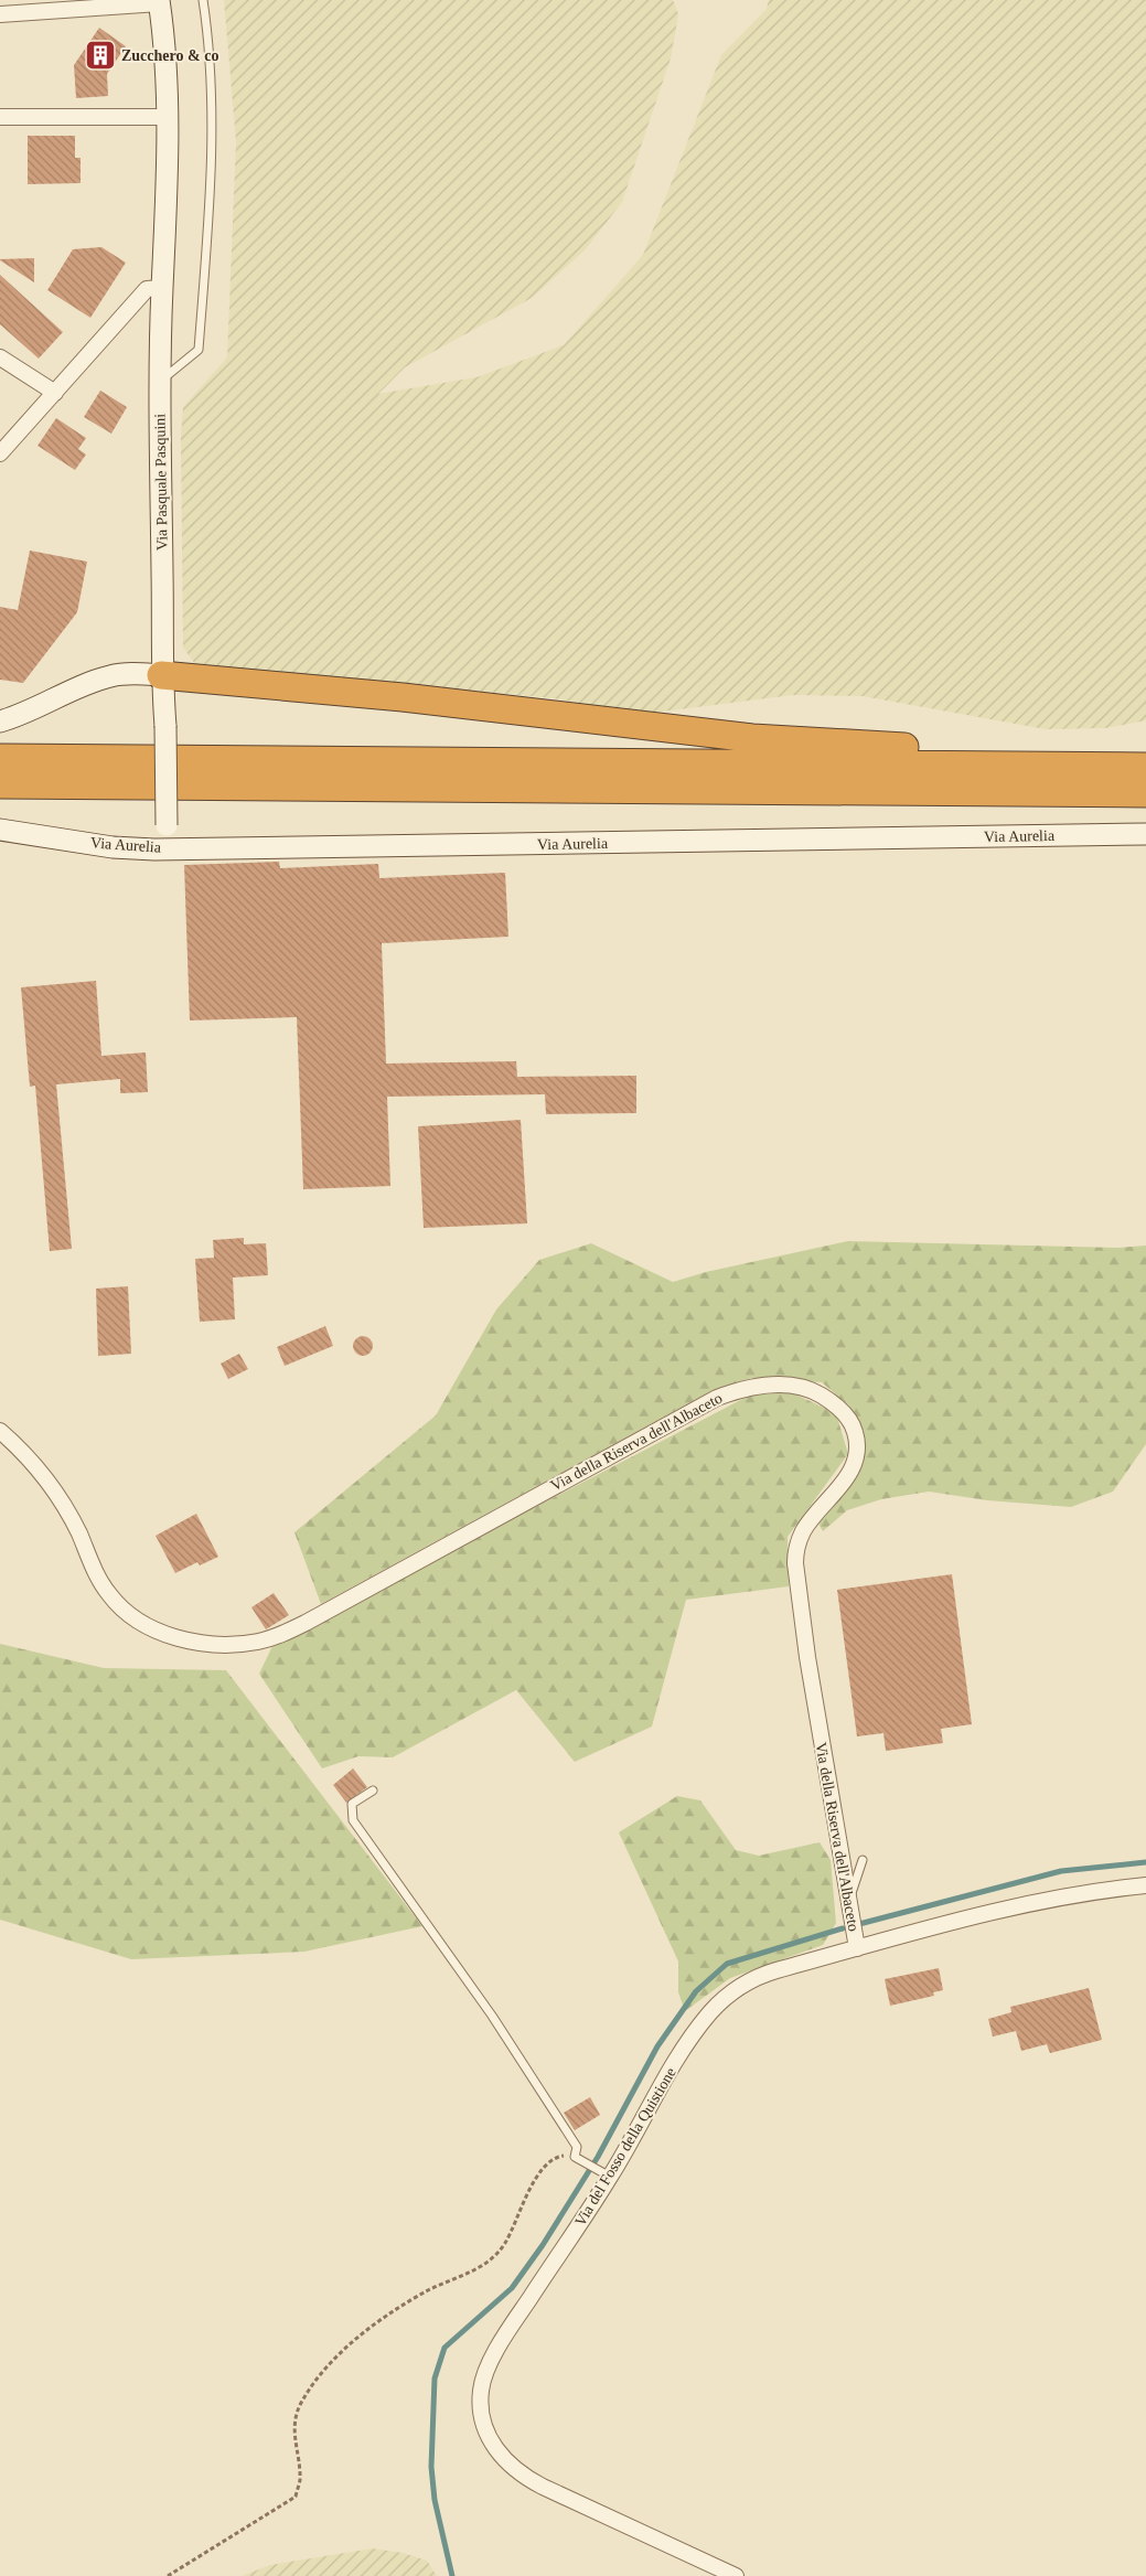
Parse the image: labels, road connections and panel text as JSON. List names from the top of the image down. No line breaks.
{"streets":{"street":["Via Pasquale Pasquini","Via Aurelia","Via della Riserva dell'Albaceto","Via del Fosso della Quistione"]},"crossings":[["Via Pasquale Pasquini","Via Aurelia"],["Via della Riserva dell'Albaceto","Via del Fosso della Quistione"]],"places":{"building":["Zucchero & co"]}}
